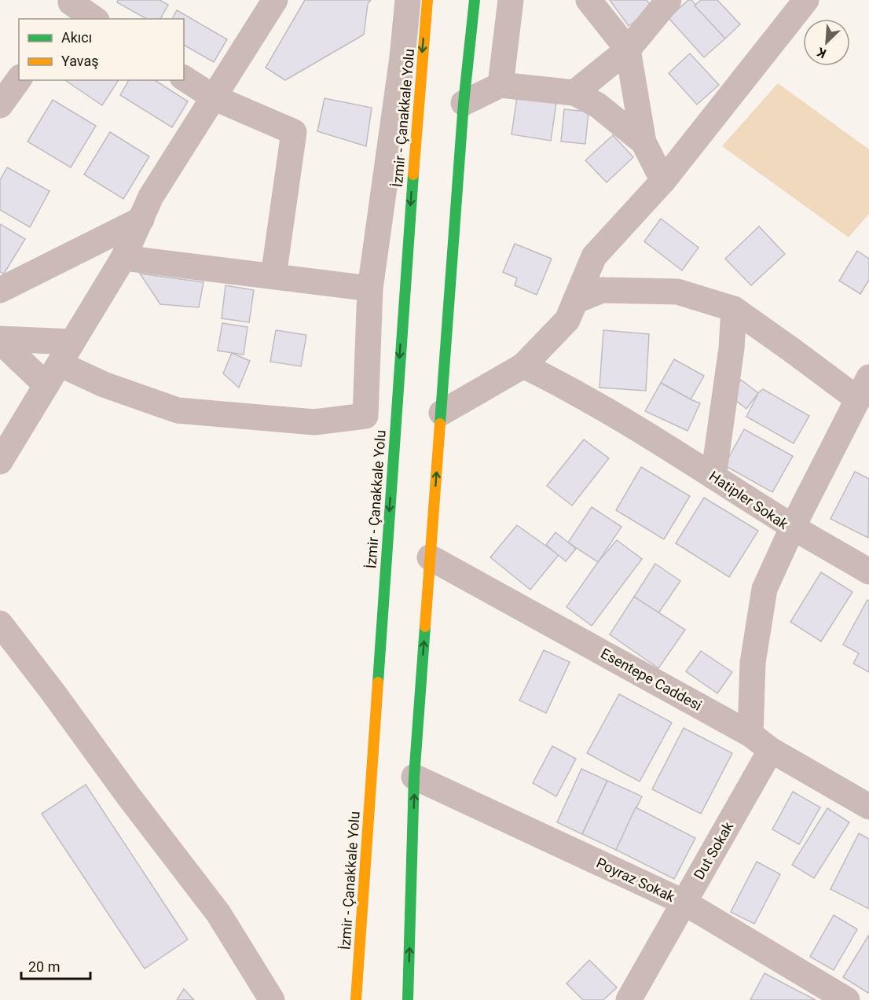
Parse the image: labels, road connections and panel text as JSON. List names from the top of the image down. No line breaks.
{"streets":{"highway":["İzmir - Çanakkale Yolu"],"street":["Hatipler Sokak","Esentepe Caddesi","Dut Sokak","Poyraz Sokak"]},"crossings":[["Hatipler Sokak","Esentepe Caddesi"],["Esentepe Caddesi","Dut Sokak"],["Dut Sokak","Poyraz Sokak"]],"legend":["Akıcı","Yavaş"],"scale_bar":"20 m","north":"bottom left"}
